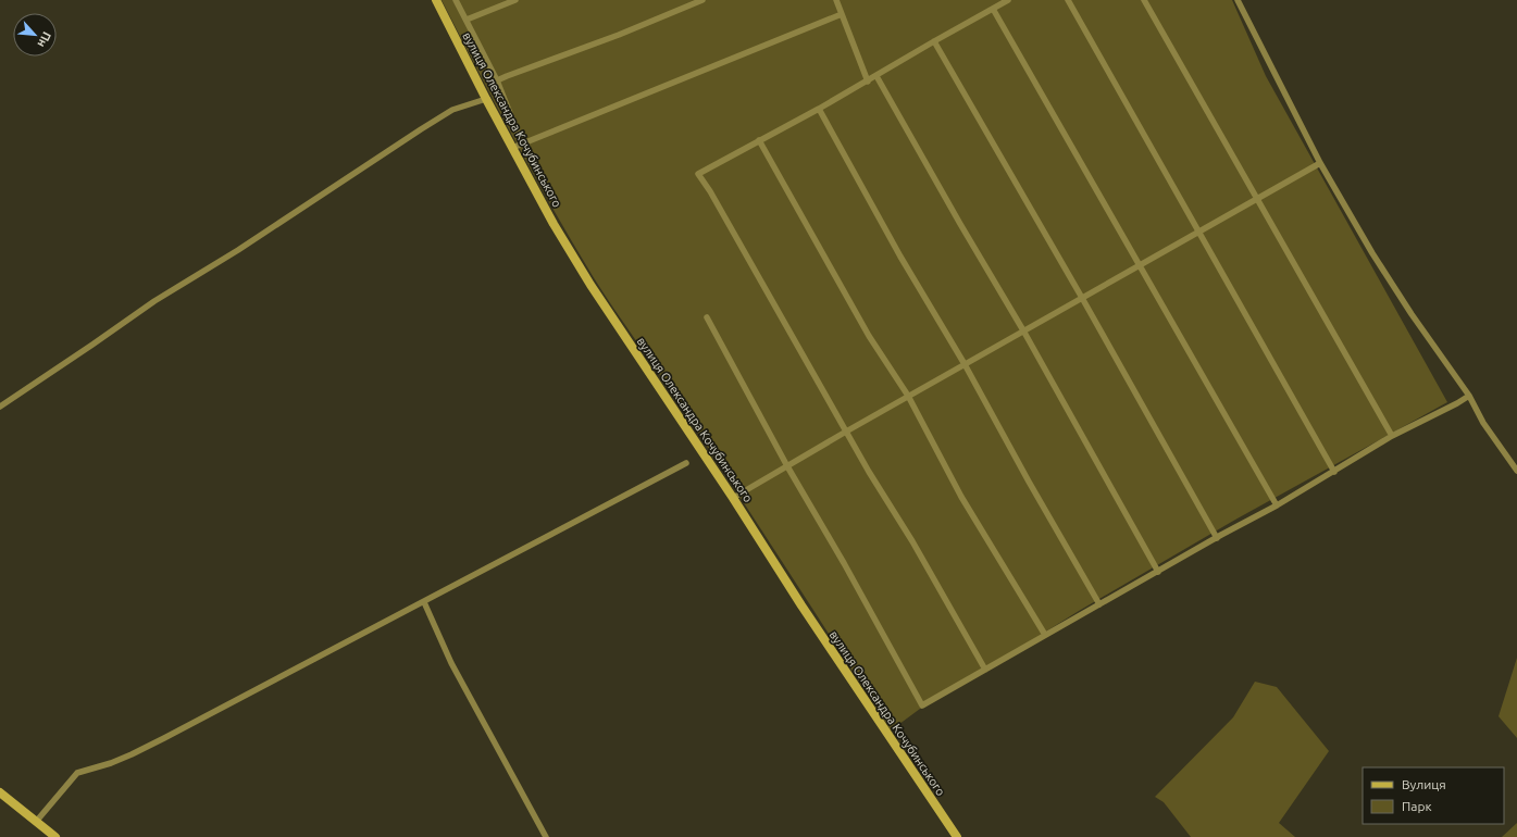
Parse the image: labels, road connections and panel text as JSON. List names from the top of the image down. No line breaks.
{"streets":{"street":["вулиця Олександра Кочубинського"]},"legend":["Вулиця","Парк"],"north":"bottom right"}
